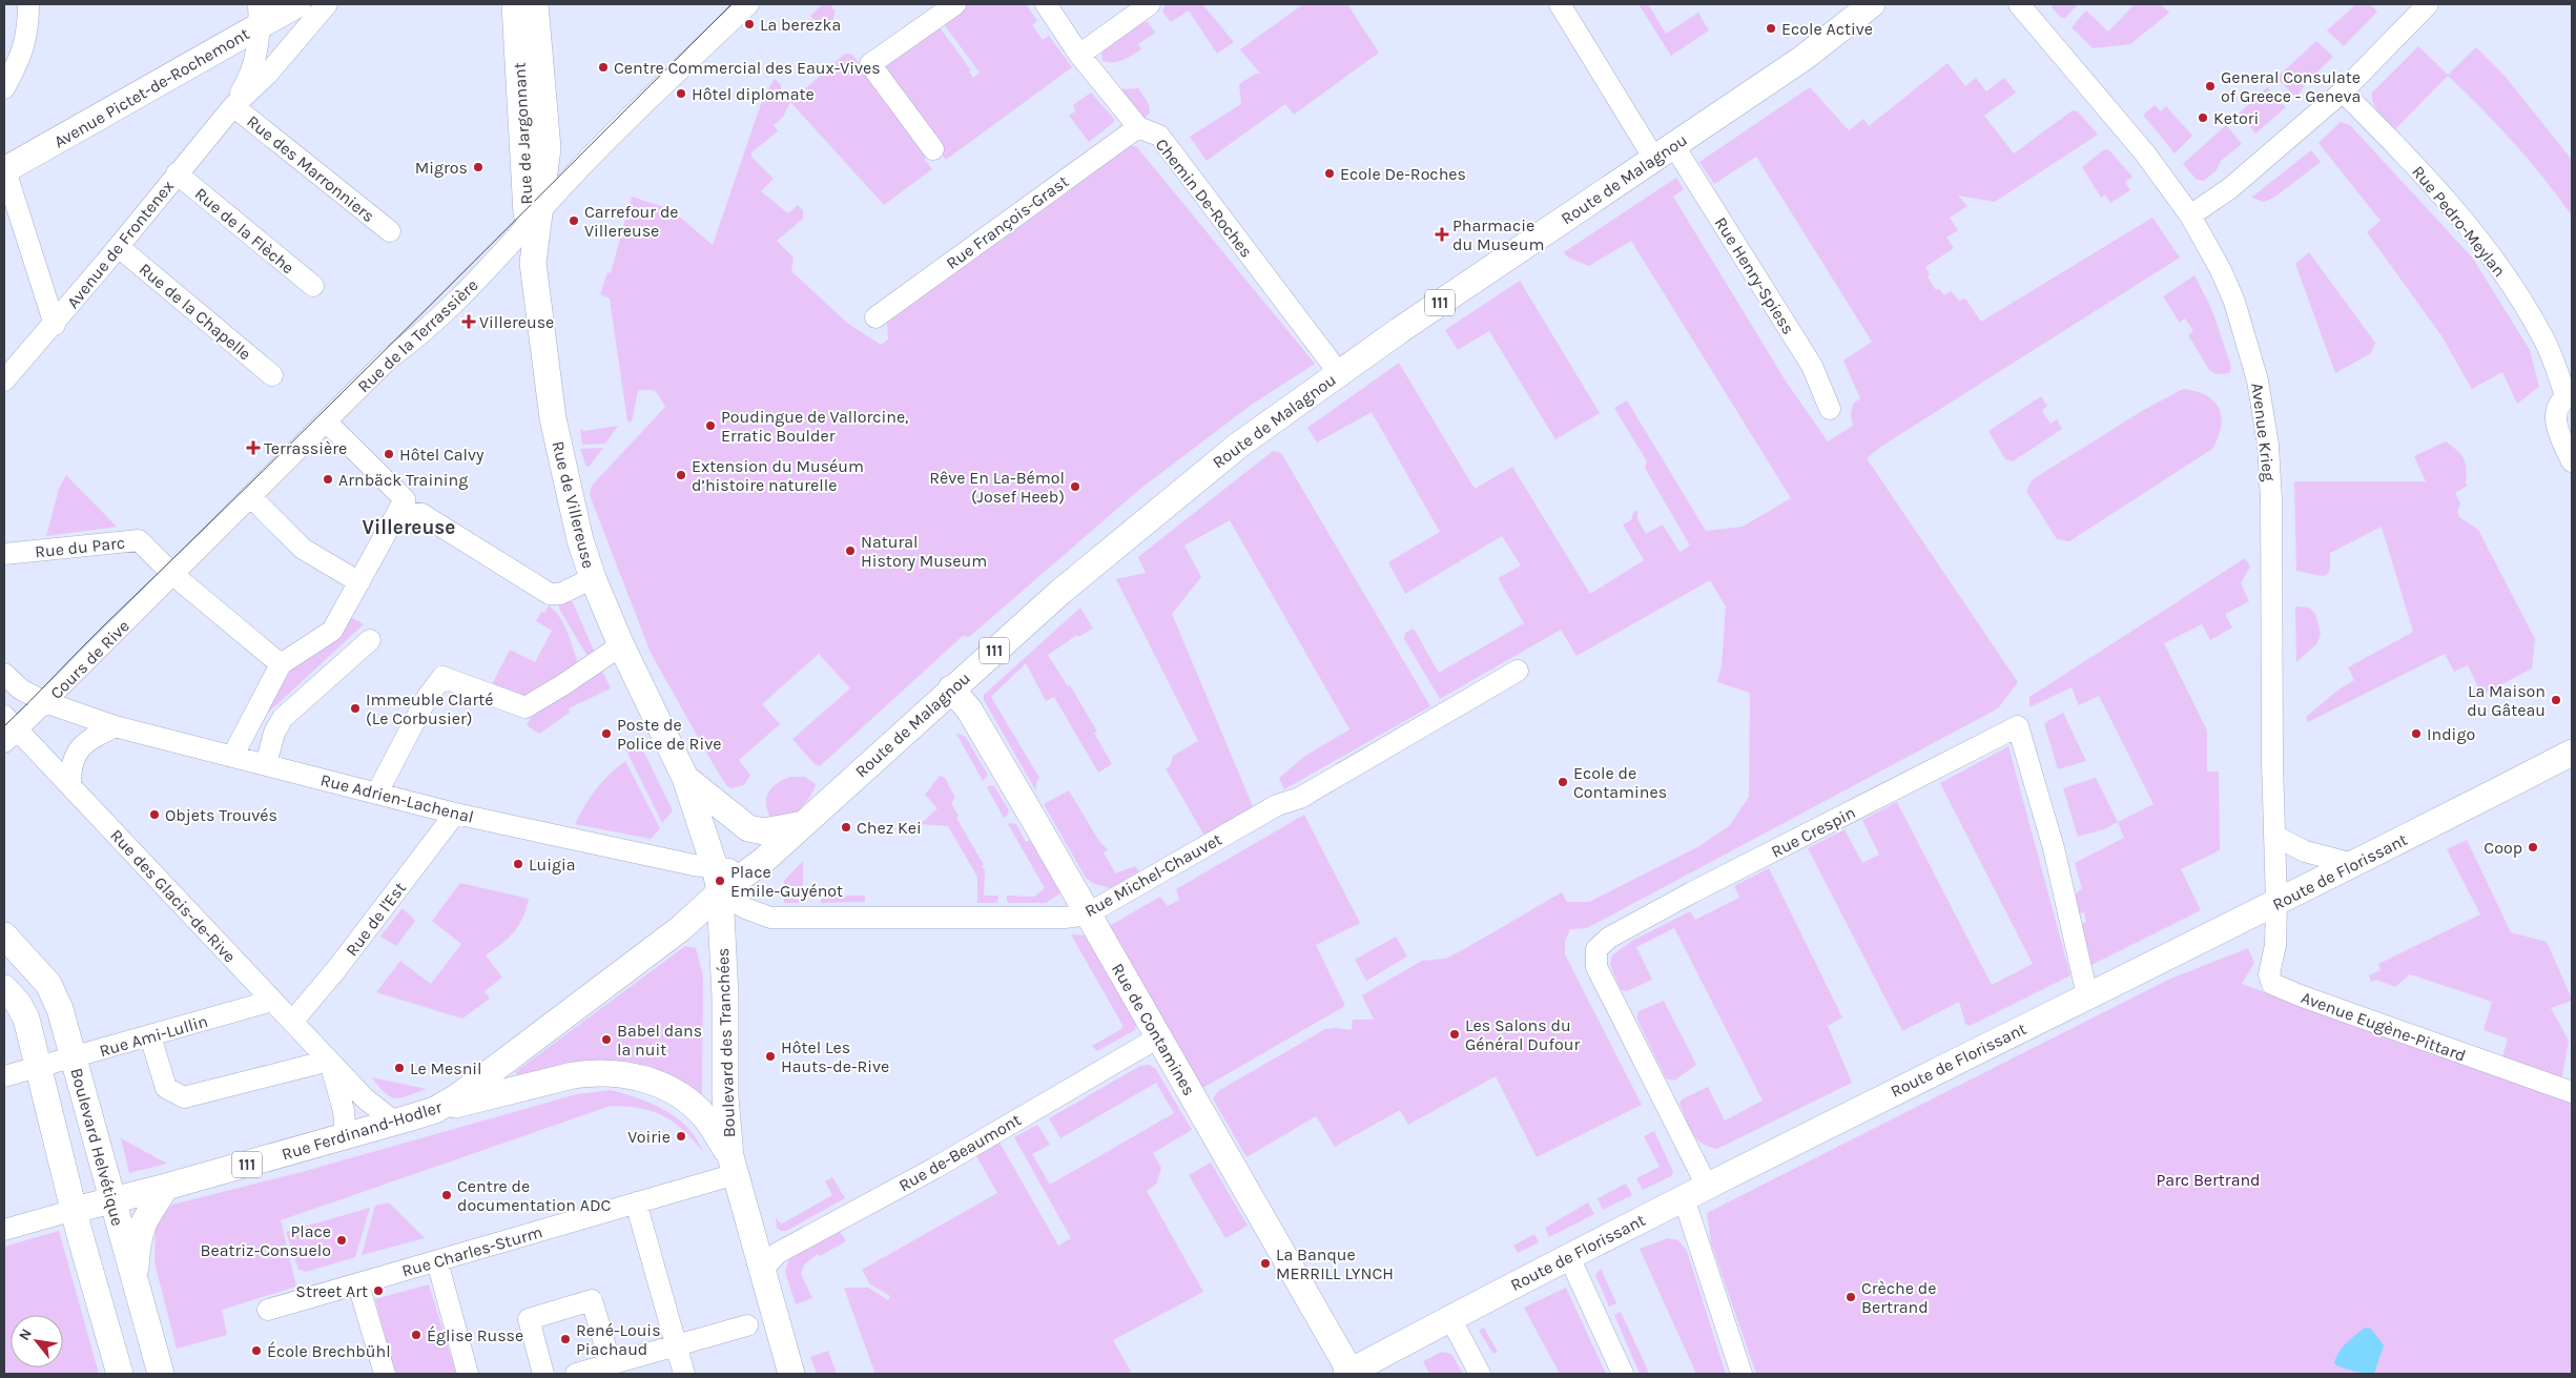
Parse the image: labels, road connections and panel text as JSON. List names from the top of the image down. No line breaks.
{"streets":{"main road":["Avenue Pictet-de-Rochemont","Rue de Jargonnant","Route de Malagnou","111","Rue de Villereuse","Route de Florissant","Rue de Contamines","Boulevard des Tranchées","Rue Ferdinand-Hodler","Boulevard Helvétique"],"street":["Rue des Marronniers","Chemin De-Roches","Rue Pedro-Meylan","Rue François-Grast","Rue de la Flèche","Avenue de Frontenex","Rue Henry-Spiess","Rue de la Chapelle","Rue de la Terrassière","Avenue Krieg","Rue du Parc","Cours de Rive","Rue Adrien-Lachenal","Rue Crespin","Rue Michel-Chauvet","Rue des Glacis-de-Rive","Rue de l'Est","Avenue Eugène-Pittard","Rue Ami-Lullin","Rue de-Beaumont","Rue Charles-Sturm"]},"crossings":[["Avenue Pictet-de-Rochemont","Avenue de Frontenex"],["Rue de Jargonnant","Rue de la Terrassière"],["Rue de Jargonnant","Rue de Villereuse"],["Rue des Marronniers","Avenue de Frontenex"],["Route de Malagnou","Chemin De-Roches"],["Route de Malagnou","Rue Henry-Spiess"],["Route de Malagnou","Rue de Villereuse"],["Route de Malagnou","Rue Adrien-Lachenal"],["Route de Malagnou","Rue Michel-Chauvet"],["Route de Malagnou","Rue de Contamines"],["Route de Malagnou","Boulevard des Tranchées"],["Route de Malagnou","Rue Ferdinand-Hodler"],["Chemin De-Roches","Rue François-Grast"],["Rue de la Flèche","Avenue de Frontenex"],["Avenue de Frontenex","Rue de la Chapelle"],["Rue de la Terrassière","Rue de Villereuse"],["Rue de la Terrassière","Rue du Parc"],["Rue de la Terrassière","Cours de Rive"],["Avenue Krieg","Route de Florissant"],["Avenue Krieg","Avenue Eugène-Pittard"],["Rue de Villereuse","Rue Adrien-Lachenal"],["Rue de Villereuse","Rue Michel-Chauvet"],["Rue de Villereuse","Boulevard des Tranchées"],["Rue de Villereuse","Rue Ferdinand-Hodler"],["Rue du Parc","Cours de Rive"],["Cours de Rive","Rue Adrien-Lachenal"],["Cours de Rive","Rue des Glacis-de-Rive"],["Rue Adrien-Lachenal","Rue Michel-Chauvet"],["Rue Adrien-Lachenal","Rue de l'Est"],["Rue Adrien-Lachenal","Boulevard des Tranchées"],["Rue Adrien-Lachenal","Rue Ferdinand-Hodler"],["Rue Crespin","Route de Florissant"],["Route de Florissant","Avenue Eugène-Pittard"],["Route de Florissant","Rue de Contamines"],["Rue Michel-Chauvet","Rue de Contamines"],["Rue Michel-Chauvet","Boulevard des Tranchées"],["Rue Michel-Chauvet","Rue Ferdinand-Hodler"],["Rue des Glacis-de-Rive","Rue de l'Est"],["Rue des Glacis-de-Rive","Rue Ami-Lullin"],["Rue des Glacis-de-Rive","Rue Ferdinand-Hodler"],["Rue de Contamines","Rue de-Beaumont"],["Rue Ami-Lullin","Boulevard Helvétique"],["Boulevard des Tranchées","Rue Ferdinand-Hodler"],["Boulevard des Tranchées","Rue de-Beaumont"],["Boulevard des Tranchées","Rue Charles-Sturm"],["Rue Ferdinand-Hodler","Boulevard Helvétique"]],"districts":["Villereuse"],"parks":["Parc Bertrand"],"places":{"other":["La berezka","Ecole Active","Centre Commercial des Eaux-Vives","General Consulate of Greece - Geneva","Hôtel diplomate","Ketori","Migros","Ecole De-Roches","Carrefour de Villereuse","Poudingue de Vallorcine, Erratic Boulder","Hôtel Calvy","Extension du Muséum d’histoire naturelle","Arnbäck Training","Rêve En La-Bémol (Josef Heeb)","Natural History Museum","La Maison du Gâteau","Immeuble Clarté (Le Corbusier)","Poste de Police de Rive","Indigo","Ecole de Contamines","Objets Trouvés","Chez Kei","Coop","Luigia","Place Emile-Guyénot","Les Salons du Général Dufour","Babel dans la nuit","Hôtel Les Hauts-de-Rive","Le Mesnil","Voirie","Centre de documentation ADC","Place Beatriz-Consuelo","La Banque MERRILL LYNCH","Street Art","Crèche de Bertrand","Église Russe","René-Louis Piachaud","École Brechbühl"],"health":["Pharmacie du Museum","Villereuse","Terrassière"]},"north":"top left"}
